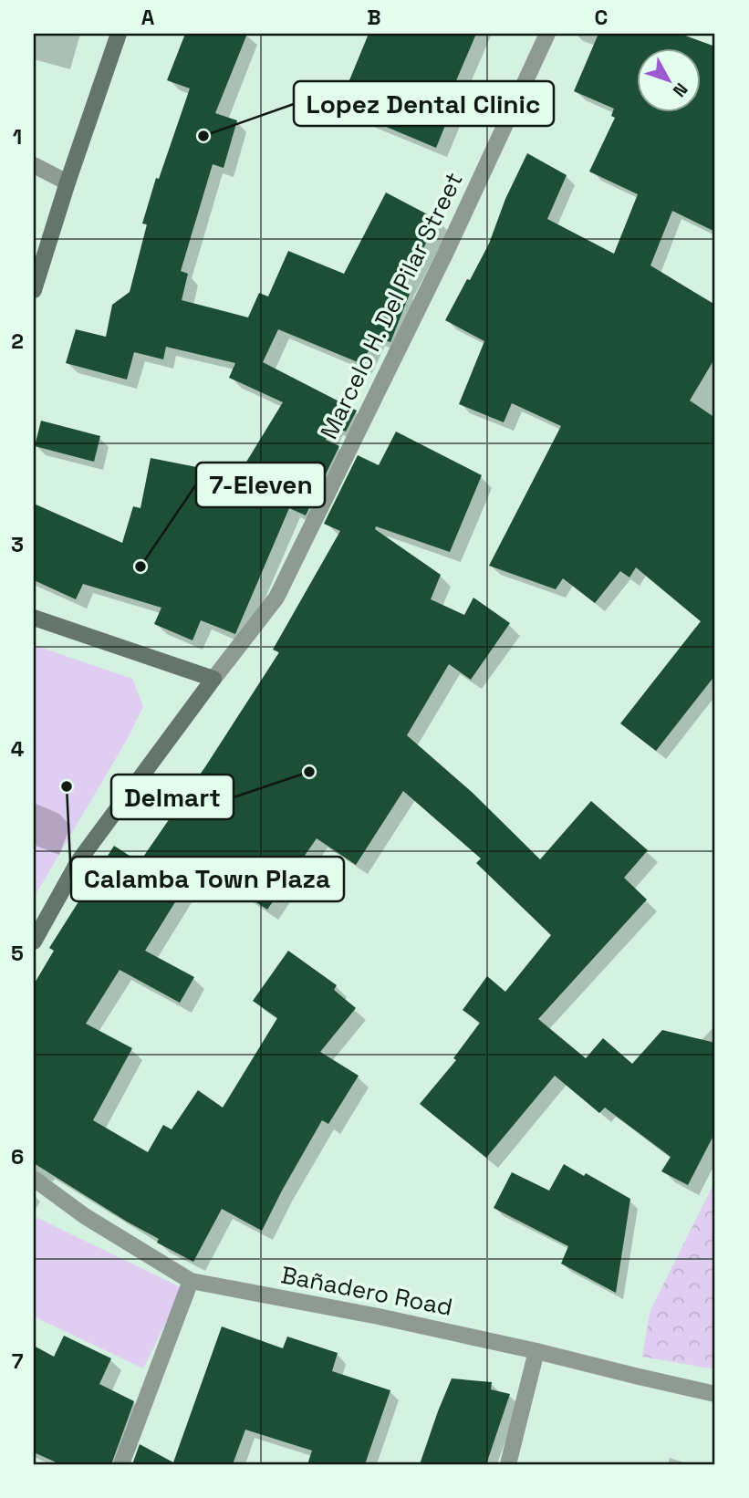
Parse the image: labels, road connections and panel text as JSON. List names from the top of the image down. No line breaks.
{"streets":{"street":["Marcelo H. Del Pilar Street","Bañadero Road"]},"places":["Lopez Dental Clinic","7-Eleven","Delmart","Calamba Town Plaza"],"north":"bottom right","grid":{"columns":["A","B","C"],"rows":["1","2","3","4","5","6","7"]}}
